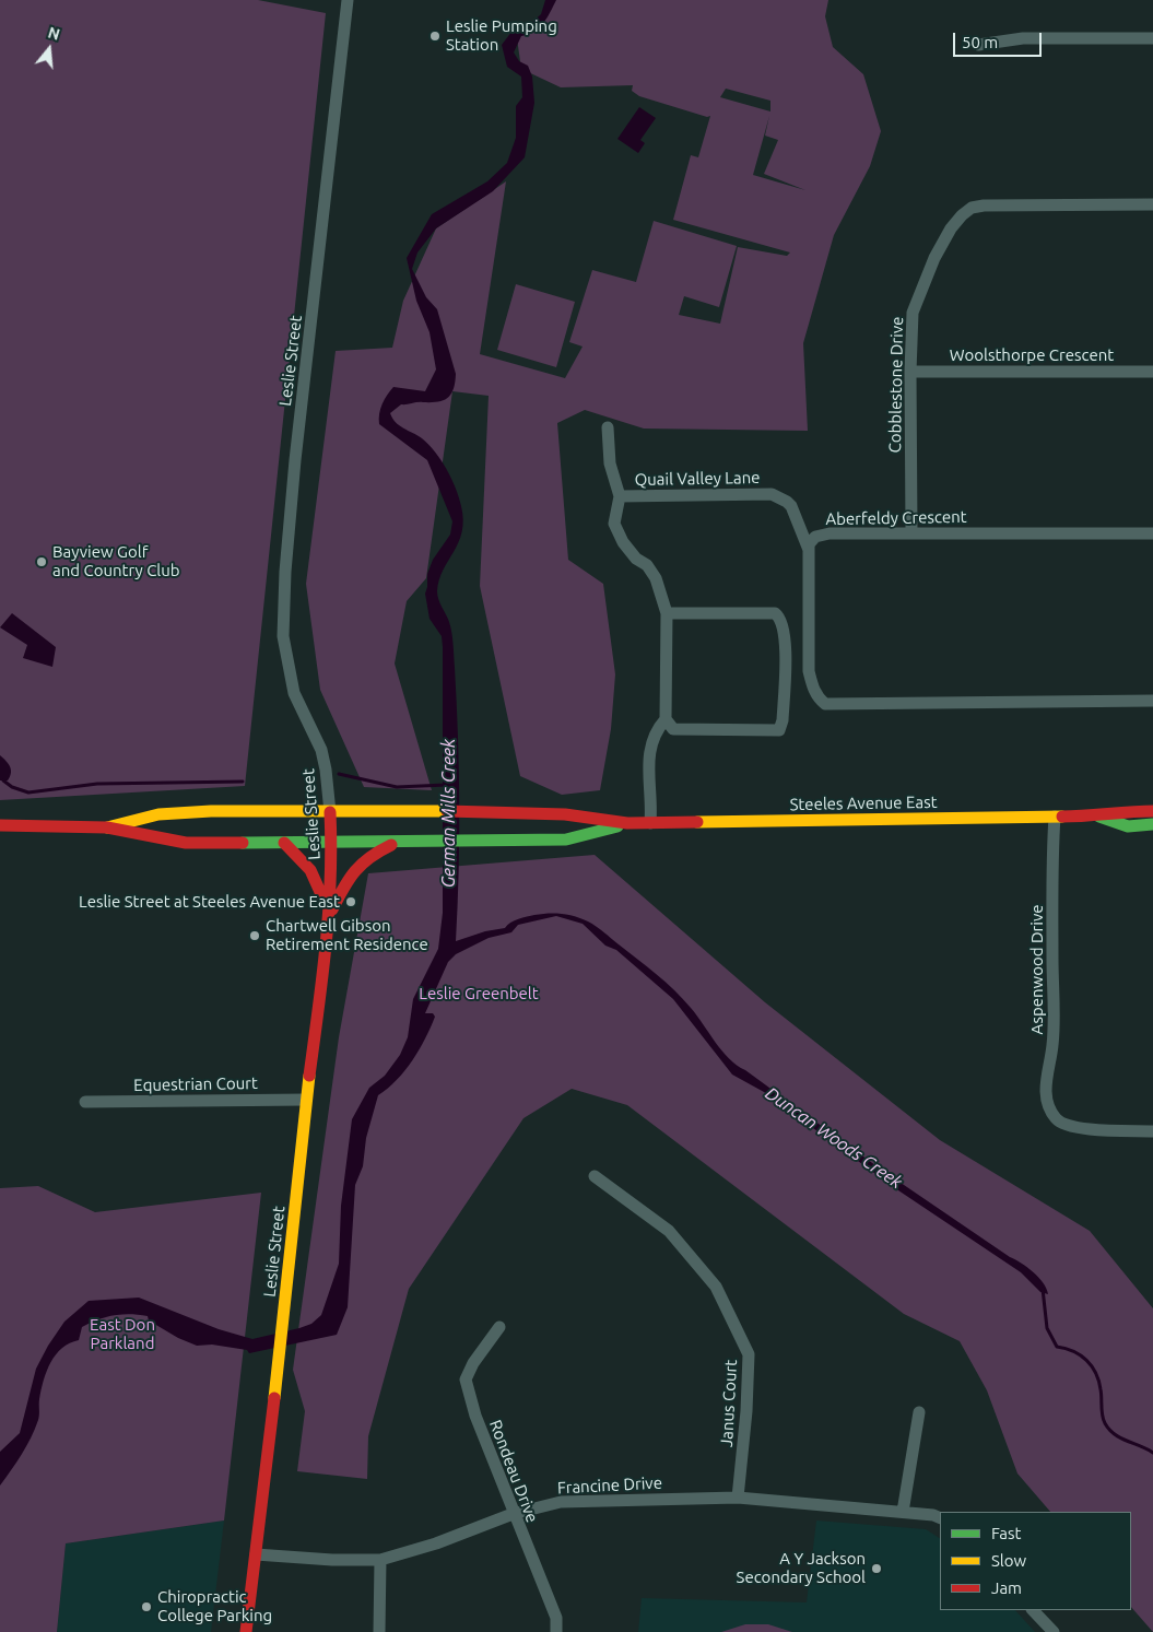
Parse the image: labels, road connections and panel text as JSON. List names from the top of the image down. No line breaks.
{"streets":{"main road":["Leslie Street","Steeles Avenue East"],"street":["Woolsthorpe Crescent","Cobblestone Drive","Quail Valley Lane","Aberfeldy Crescent","Aspenwood Drive","Equestrian Court","Janus Court","Rondeau Drive","Francine Drive"]},"crossings":[["Woolsthorpe Crescent","Cobblestone Drive"],["Leslie Street","Steeles Avenue East"],["Leslie Street","Equestrian Court"],["Leslie Street","Francine Drive"],["Cobblestone Drive","Aberfeldy Crescent"],["Quail Valley Lane","Aberfeldy Crescent"],["Steeles Avenue East","Aspenwood Drive"],["Janus Court","Francine Drive"],["Rondeau Drive","Francine Drive"]],"water":["German Mills Creek","Duncan Woods Creek"],"parks":["Leslie Greenbelt","East Don Parkland"],"places":["Leslie Pumping Station","Bayview Golf and Country Club","Leslie Street at Steeles Avenue East","Chartwell Gibson Retirement Residence","A Y Jackson Secondary School","Chiropractic College Parking"],"legend":["Fast","Slow","Jam"],"scale_bar":"50 m","north":"top"}
